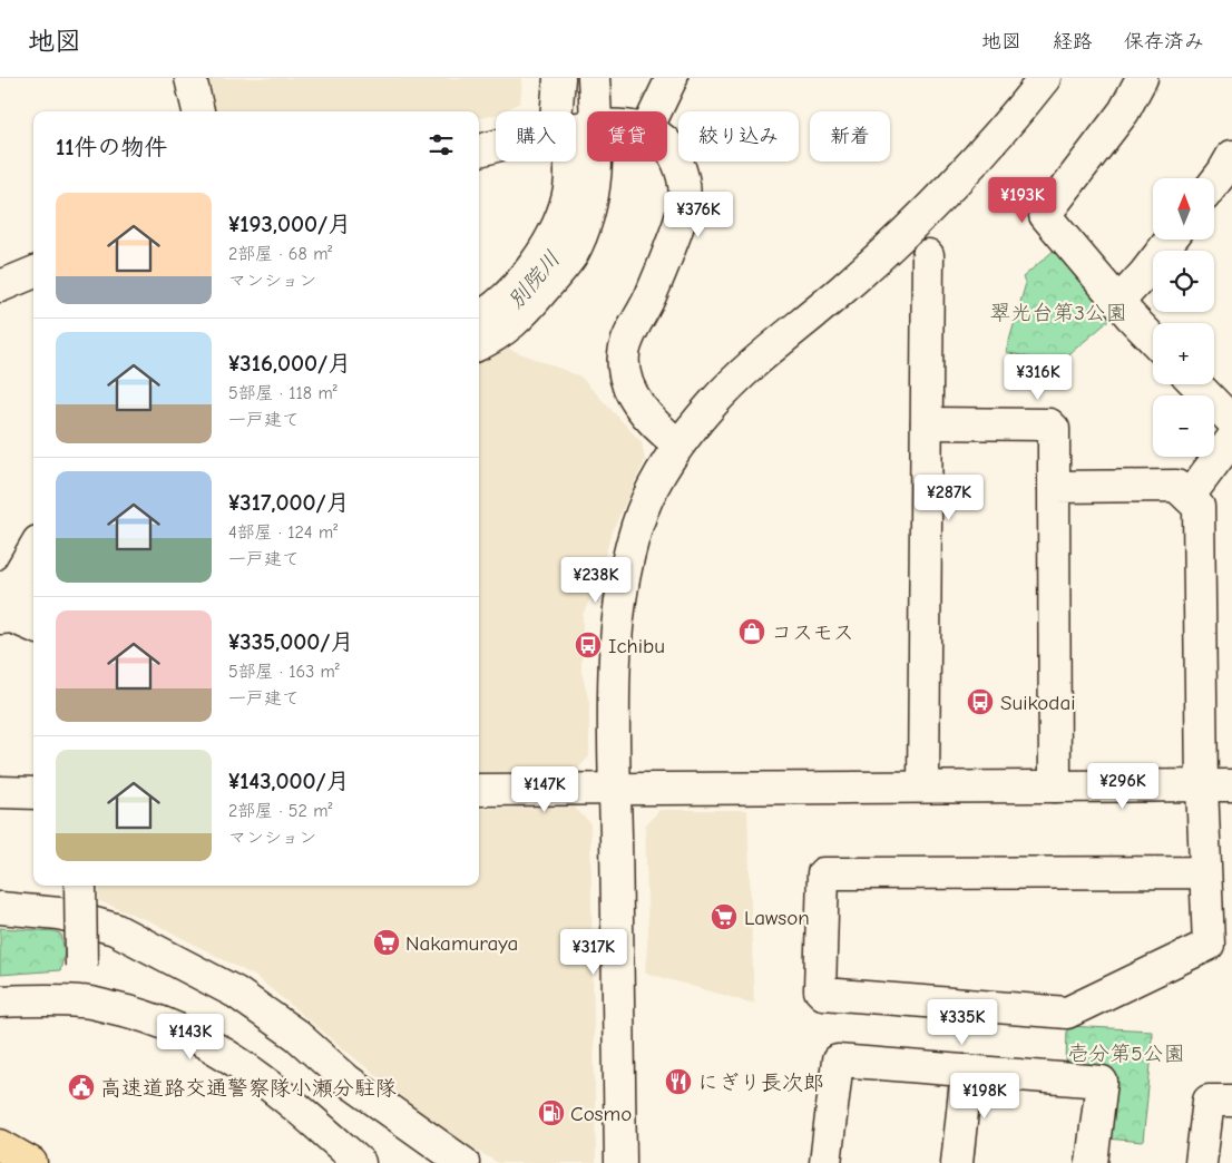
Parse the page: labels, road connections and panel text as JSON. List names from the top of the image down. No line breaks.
{"water":["別院川"],"parks":["翠光台第3公園","壱分第5公園"],"places":{"shop":["コスモス"],"bus stop":["Ichibu","Suikodai"],"supermarket":["Lawson","Nakamuraya"],"restaurant":["にぎり長次郎"],"public building":["高速道路交通警察隊小瀬分駐隊"],"fuel station":["Cosmo"]},"north":"top","page":{"header":"地図","nav":["地図","経路","保存済み"],"chip":["購入","賃貸","絞り込み","新着"],"heading":"11件の物件","price":["¥193K","¥376K","¥316K","¥287K","¥238K","¥296K","¥147K","¥317K","¥335K","¥143K","¥198K"],"map_buttons":["+","−"],"list":[{"name":"¥193,000/月","note":"2部屋 · 68 m² · マンション"},{"name":"¥316,000/月","note":"5部屋 · 118 m² · 一戸建て"},{"name":"¥317,000/月","note":"4部屋 · 124 m² · 一戸建て"},{"name":"¥335,000/月","note":"5部屋 · 163 m² · 一戸建て"},{"name":"¥143,000/月","note":"2部屋 · 52 m² · マンション"}]}}
